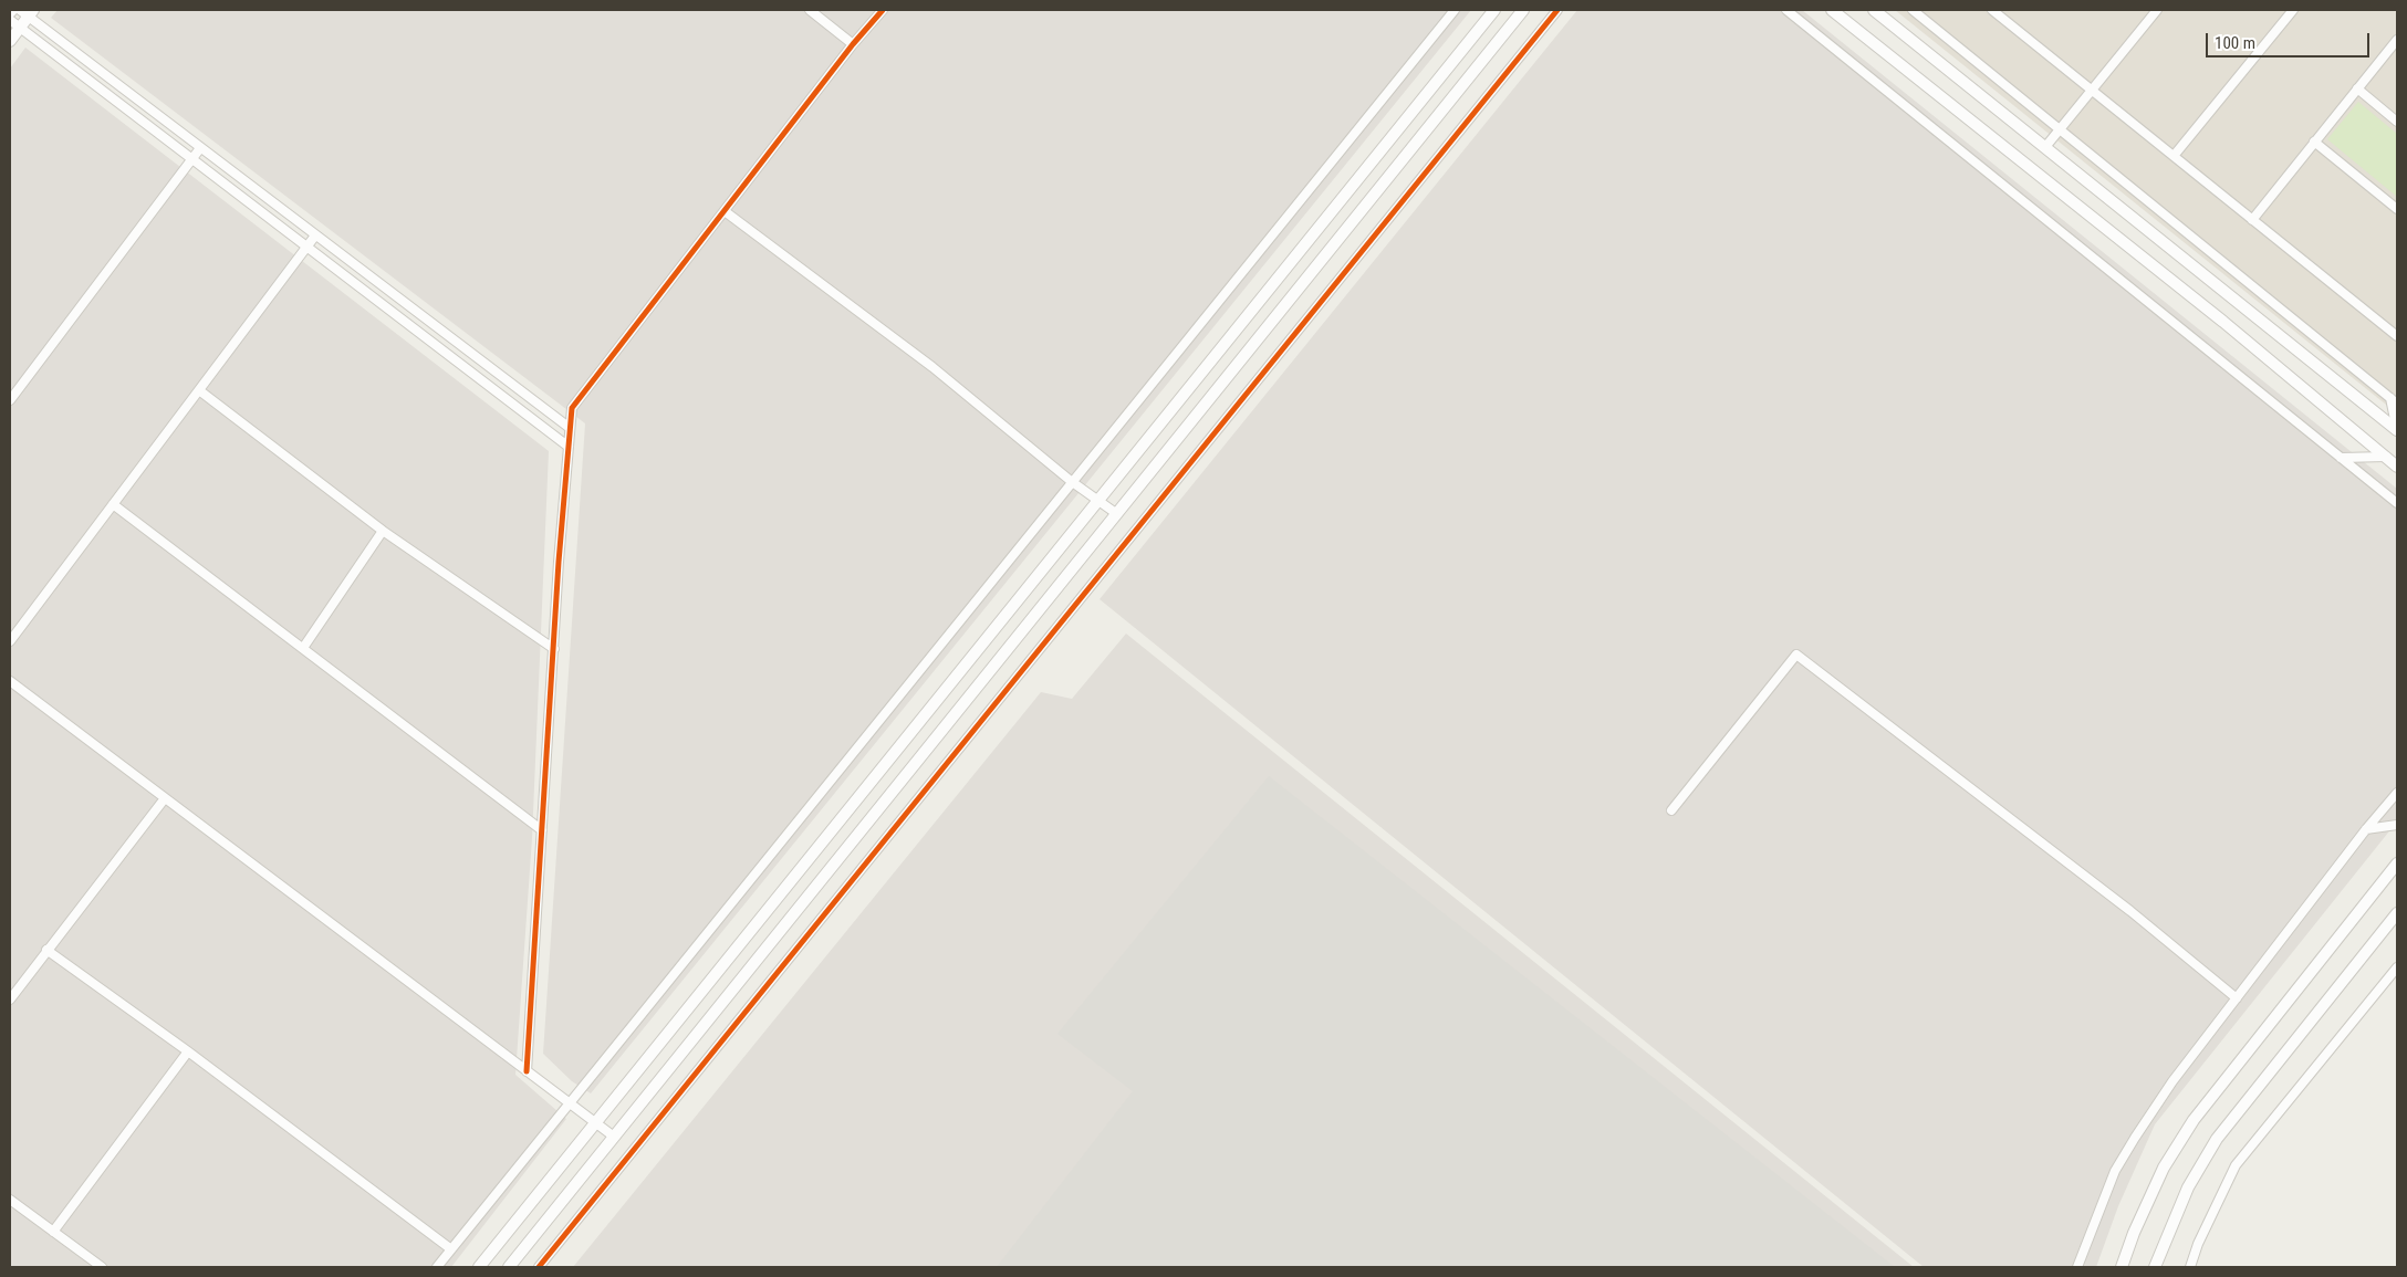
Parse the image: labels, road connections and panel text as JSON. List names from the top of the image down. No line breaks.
{"scale_bar":"100 m"}
